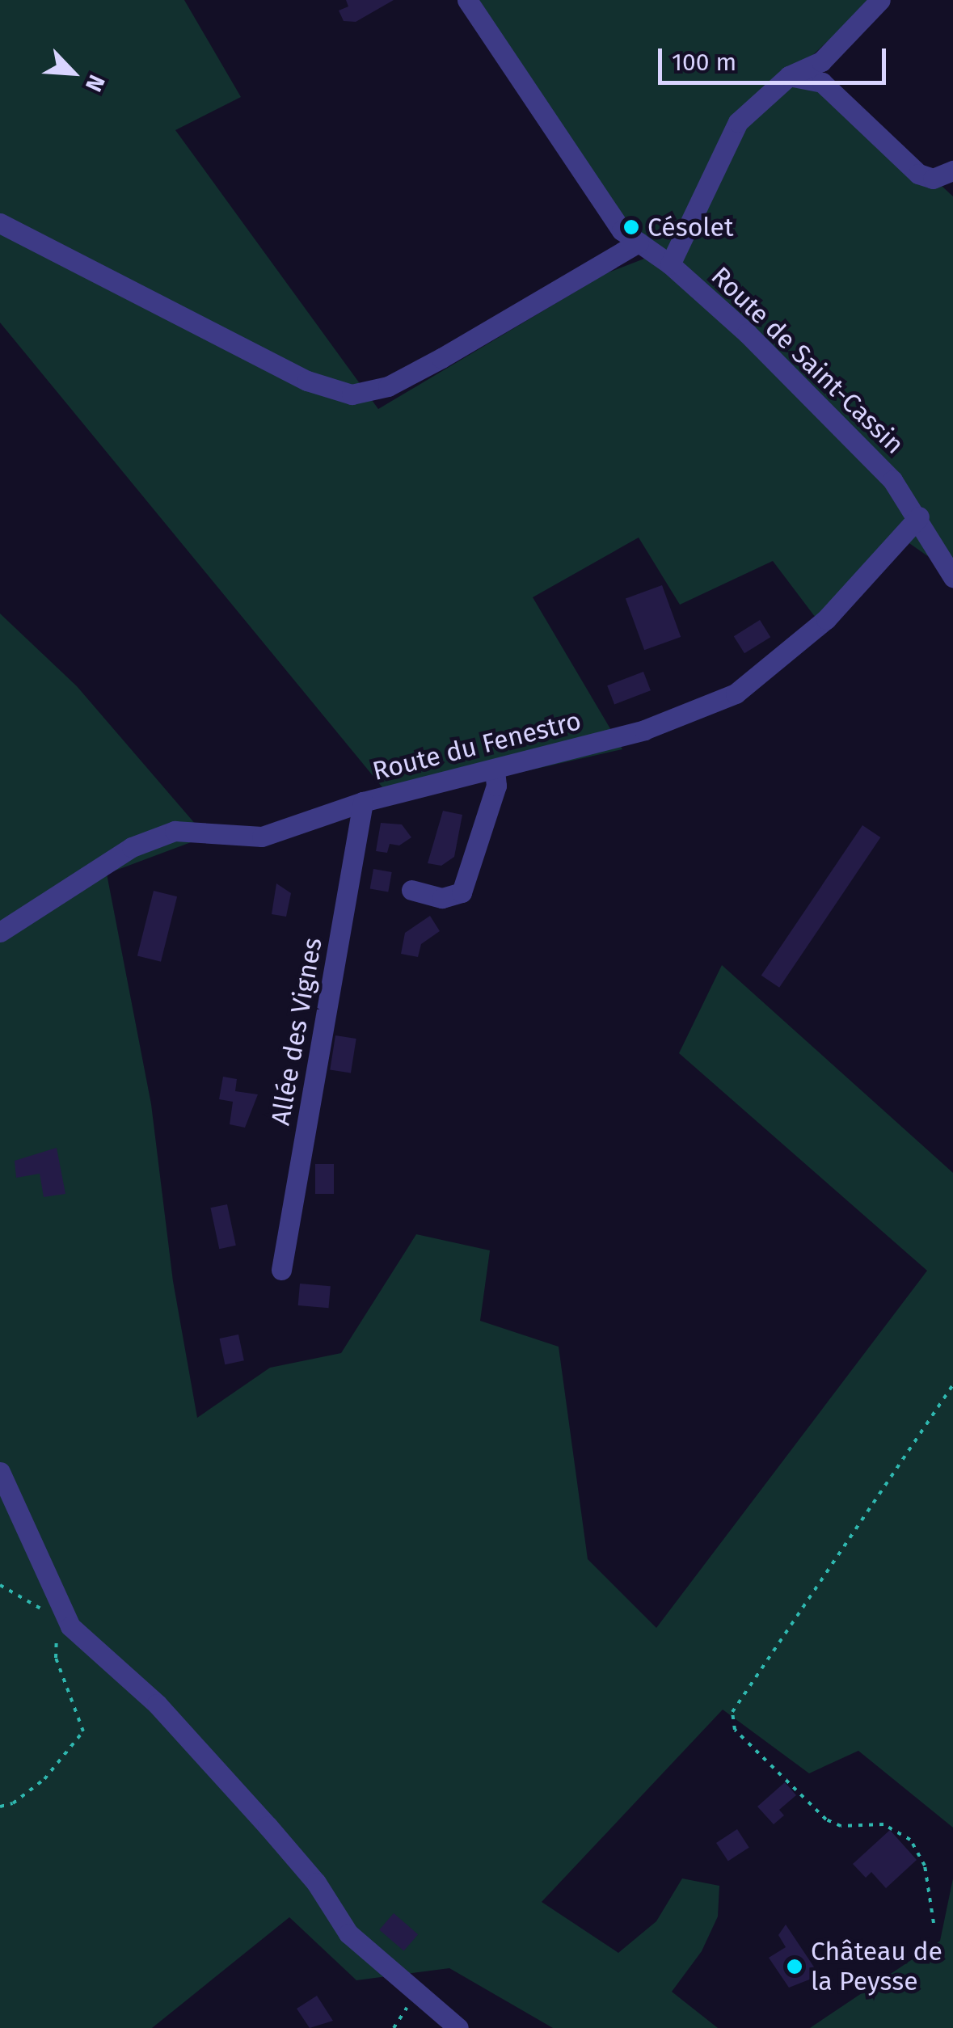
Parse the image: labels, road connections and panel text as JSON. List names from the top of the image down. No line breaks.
{"streets":{"street":["Route de Saint-Cassin","Route du Fenestro","Allée des Vignes"]},"crossings":[["Route de Saint-Cassin","Route du Fenestro"],["Route du Fenestro","Allée des Vignes"]],"places":["Césolet","Château de la Peysse"],"scale_bar":"100 m","north":"bottom right"}
